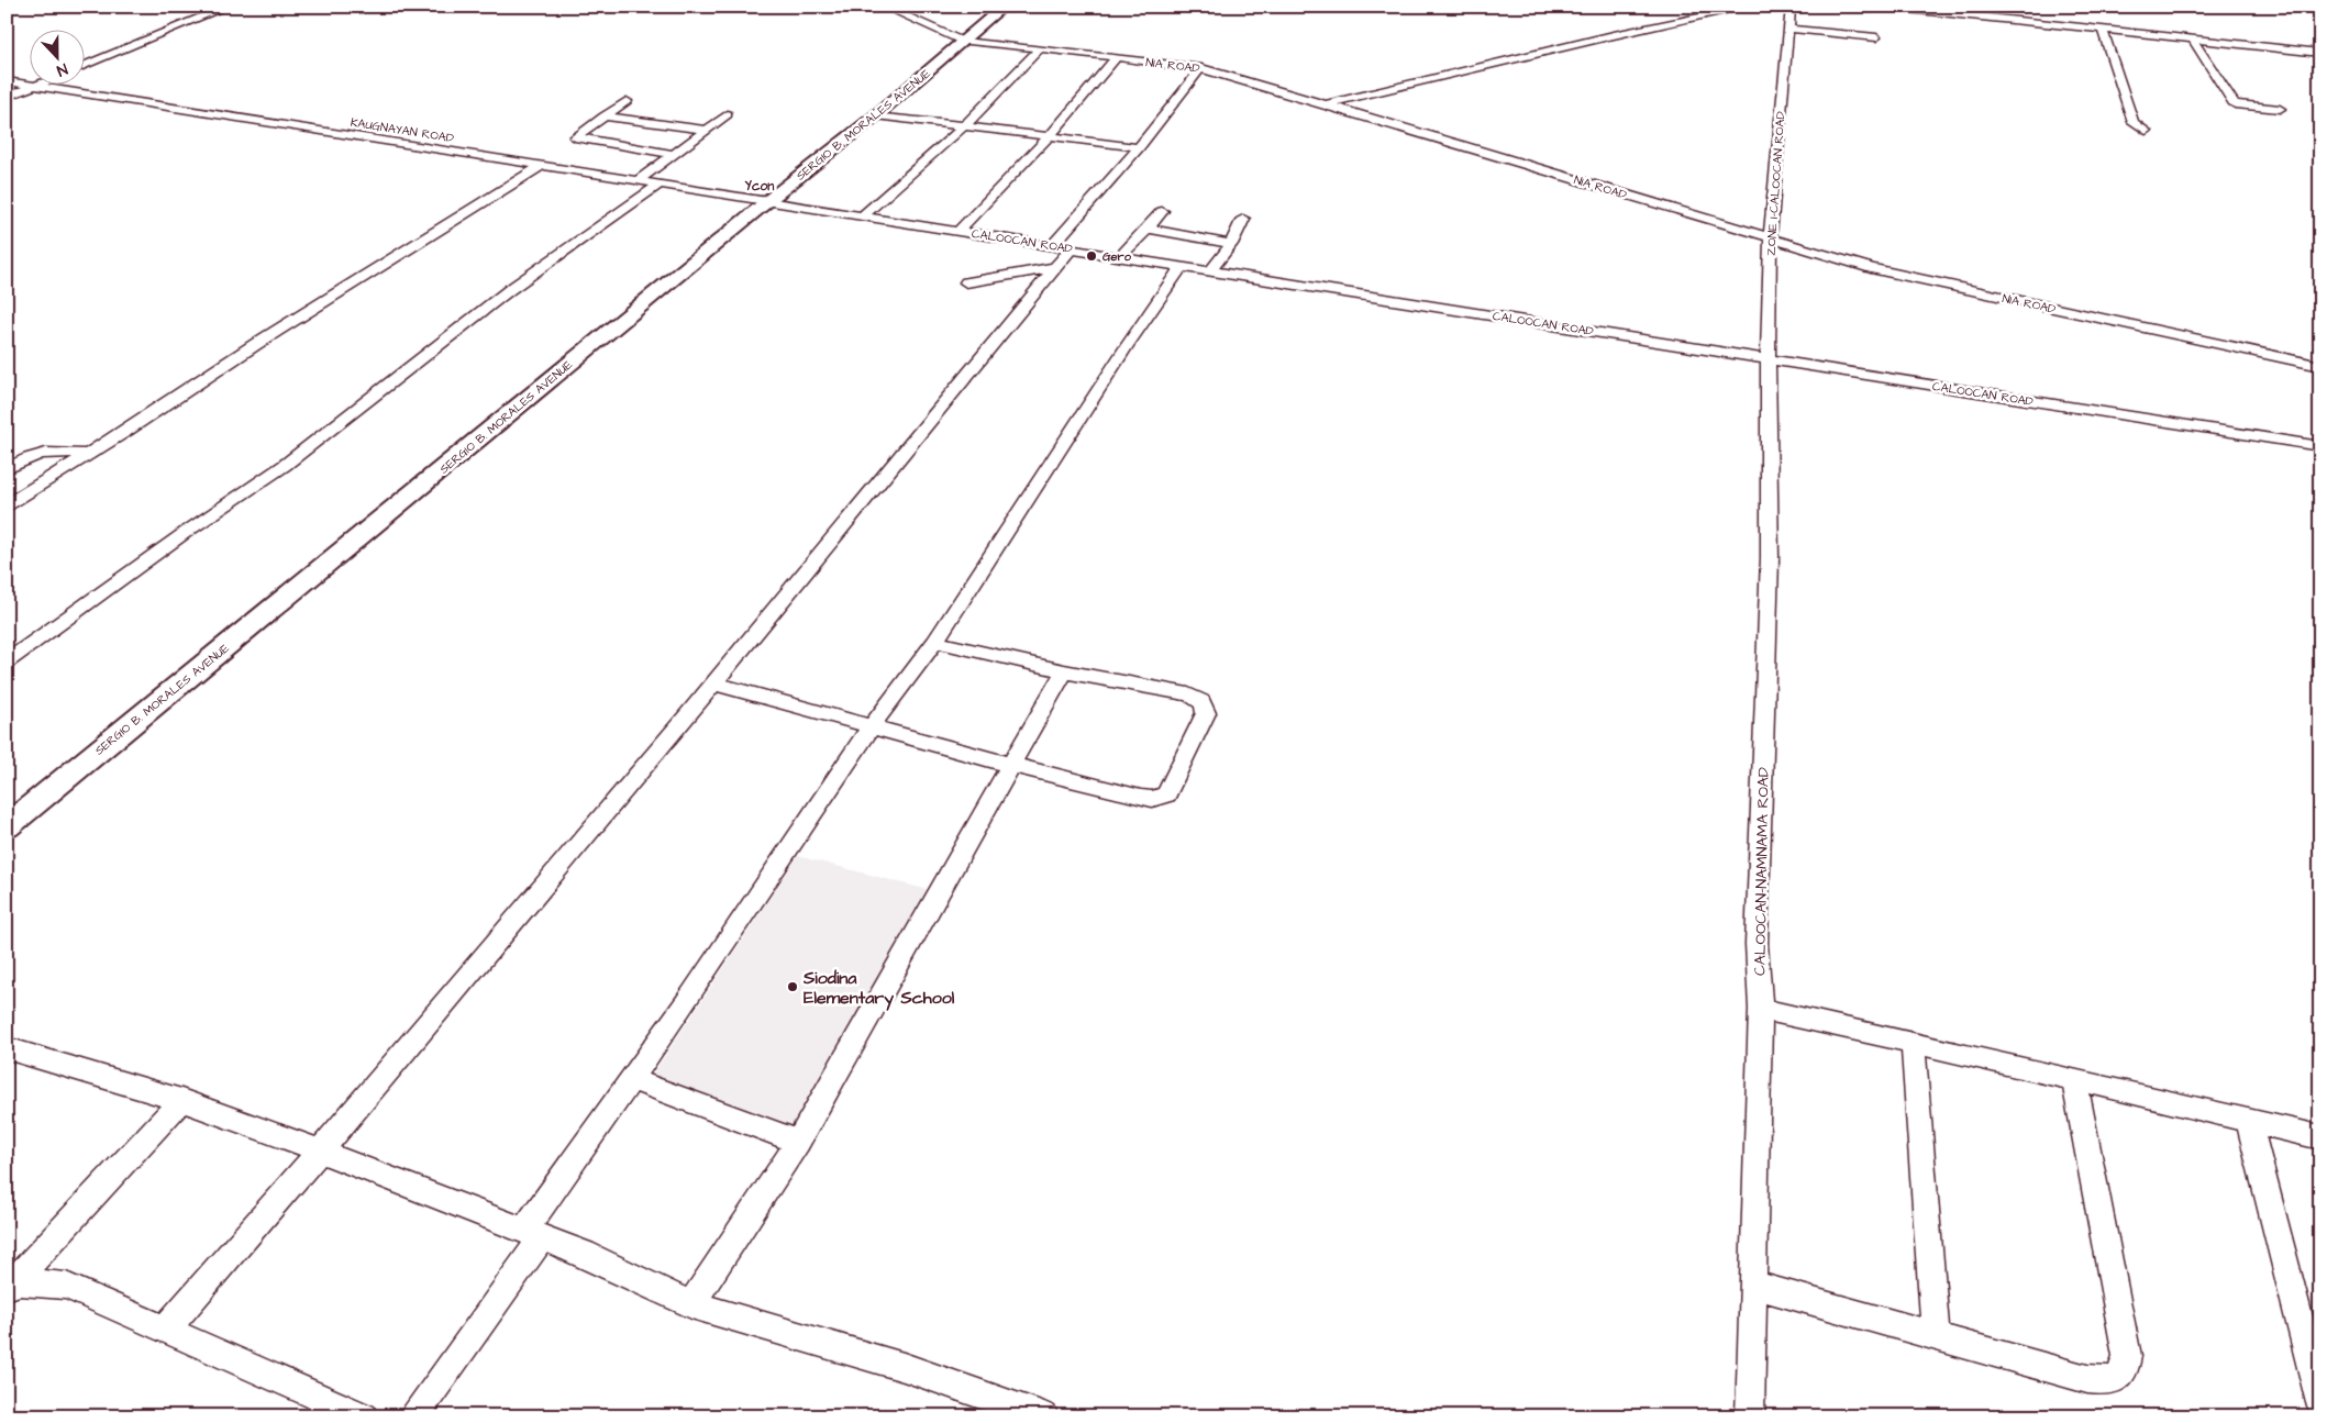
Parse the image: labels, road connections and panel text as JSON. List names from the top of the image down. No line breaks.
{"streets":{"main road":["SERGIO B. MORALES AVENUE"],"street":["NIA ROAD","KAUGNAYAN ROAD","ZONE I-CALOOCAN ROAD","CALOOCAN ROAD","CALOOCAN-NAMNAMA ROAD"]},"crossings":[["NIA ROAD","SERGIO B. MORALES AVENUE"],["NIA ROAD","ZONE I-CALOOCAN ROAD"],["SERGIO B. MORALES AVENUE","KAUGNAYAN ROAD"],["SERGIO B. MORALES AVENUE","CALOOCAN ROAD"],["KAUGNAYAN ROAD","CALOOCAN ROAD"],["ZONE I-CALOOCAN ROAD","CALOOCAN ROAD"],["ZONE I-CALOOCAN ROAD","CALOOCAN-NAMNAMA ROAD"],["CALOOCAN ROAD","CALOOCAN-NAMNAMA ROAD"]],"districts":["Ycon"],"places":["Gero","Siodina Elementary School"],"north":"bottom"}
